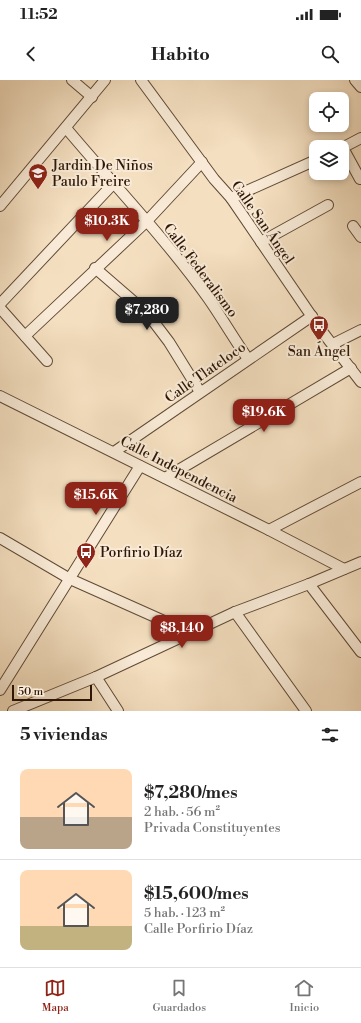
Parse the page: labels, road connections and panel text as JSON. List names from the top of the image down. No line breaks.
{"streets":{"street":["Calle San Ángel","Calle Federalismo","Calle Tlateloco","Calle Independencia"]},"crossings":[["Calle San Ángel","Calle Tlateloco"],["Calle Federalismo","Calle Tlateloco"],["Calle Tlateloco","Calle Independencia"]],"places":{"school or university":["Jardin De Niños Paulo Freire"],"bus stop":["San Ángel","Porfirio Díaz"]},"scale_bar":"50 m","page":{"status":"11:52","header":"Habito","price":["$10.3K","$7,280","$19.6K","$15.6K","$8,140"],"scale":"50 m","heading":"5 viviendas","list":[{"name":"$7,280/mes","note":"2 hab. · 56 m² · Privada Constituyentes"},{"name":"$15,600/mes","note":"5 hab. · 123 m² · Calle Porfirio Díaz"}],"tabs":["Mapa","Guardados","Inicio"]}}
